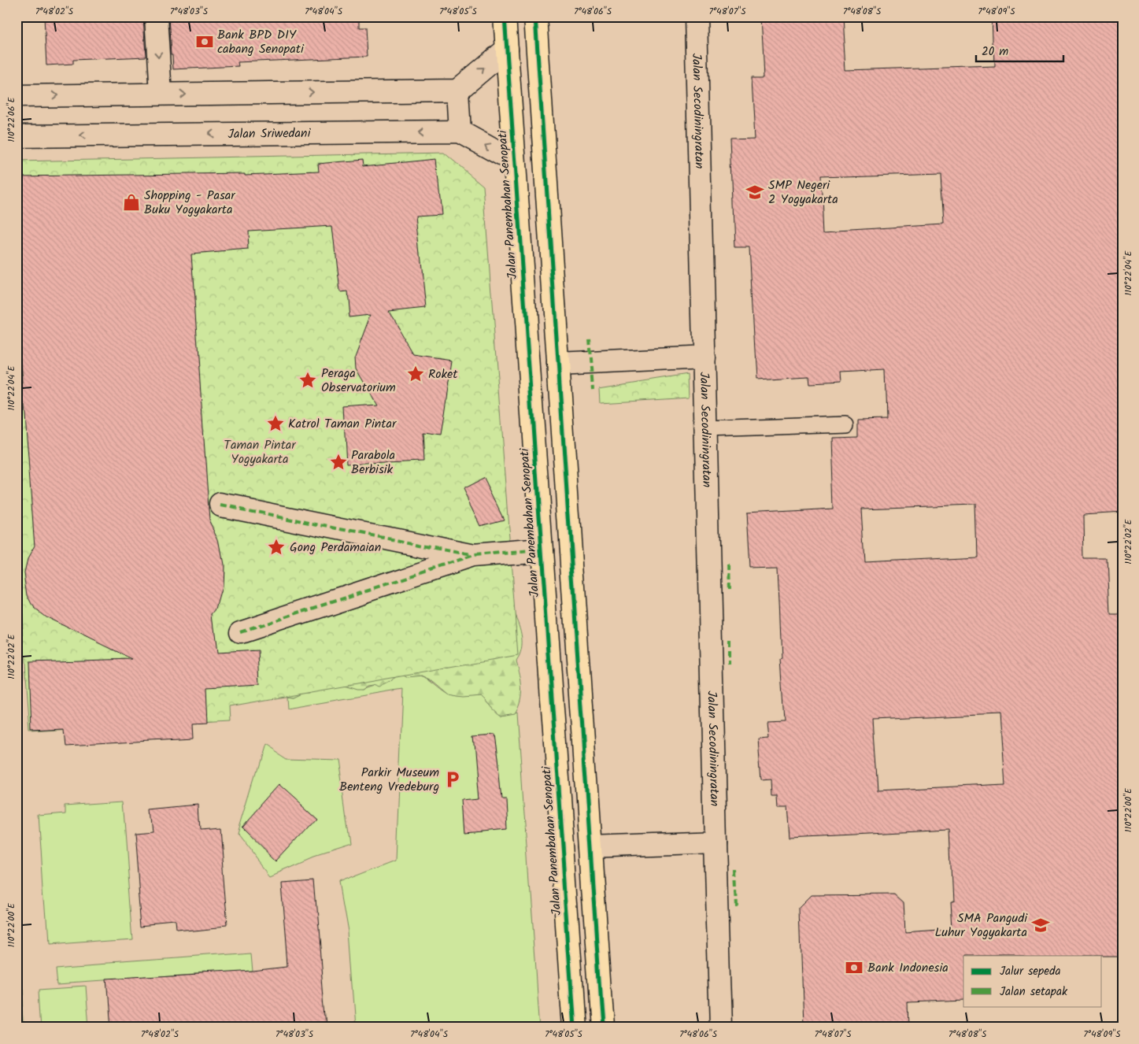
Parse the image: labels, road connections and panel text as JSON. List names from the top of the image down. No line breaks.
{"streets":{"main road":["Jalan Panembahan Senopati"],"street":["Jalan Secodiningratan","Jalan Sriwedani"]},"parks":["Taman Pintar Yogyakarta"],"places":{"bank":["Bank BPD DIY cabang Senopati","Bank Indonesia"],"school or university":["SMP Negeri 2 Yogyakarta","SMA Pangudi Luhur Yogyakarta"],"shop":["Shopping - Pasar Buku Yogyakarta"],"place":["Roket","Peraga Observatorium","Katrol Taman Pintar","Parabola Berbisik","Gong Perdamaian"],"parking":["Parkir Museum Benteng Vredeburg"]},"legend":["Jalur sepeda","Jalan setapak"],"scale_bar":"20 m","coordinates":["7°48'02\"S","7°48'03\"S","7°48'04\"S","7°48'05\"S","7°48'06\"S","7°48'07\"S","7°48'08\"S","7°48'09\"S","110°22'06\"E","110°22'04\"E","110°22'02\"E","110°22'00\"E"]}
